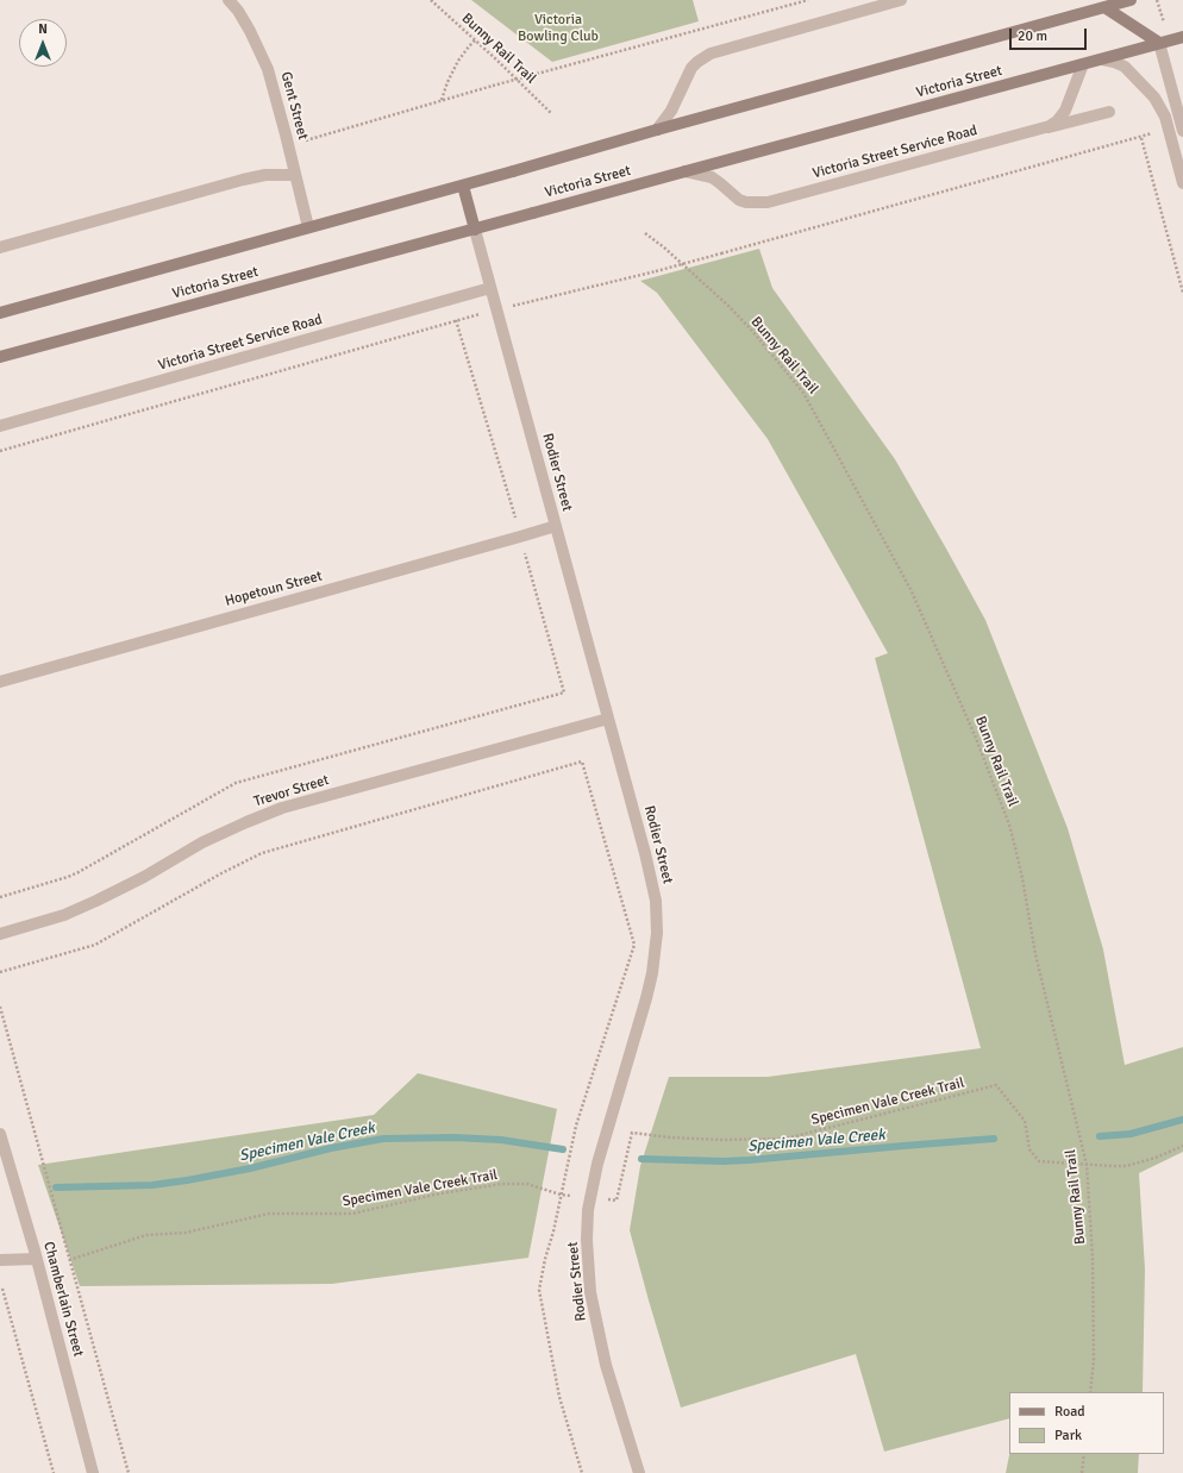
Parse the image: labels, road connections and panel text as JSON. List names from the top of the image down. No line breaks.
{"streets":{"main road":["Victoria Street"],"street":["Gent Street","Victoria Street Service Road","Rodier Street","Hopetoun Street","Trevor Street","Chamberlain Street"],"path":["Bunny Rail Trail","Specimen Vale Creek Trail"]},"crossings":[["Bunny Rail Trail","Specimen Vale Creek Trail"],["Victoria Street","Gent Street"],["Victoria Street","Victoria Street Service Road"],["Victoria Street","Rodier Street"],["Victoria Street Service Road","Rodier Street"],["Rodier Street","Hopetoun Street"],["Rodier Street","Trevor Street"],["Rodier Street","Specimen Vale Creek Trail"]],"water":["Specimen Vale Creek"],"parks":["Victoria Bowling Club"],"legend":["Road","Park"],"scale_bar":"20 m","north":"top"}
